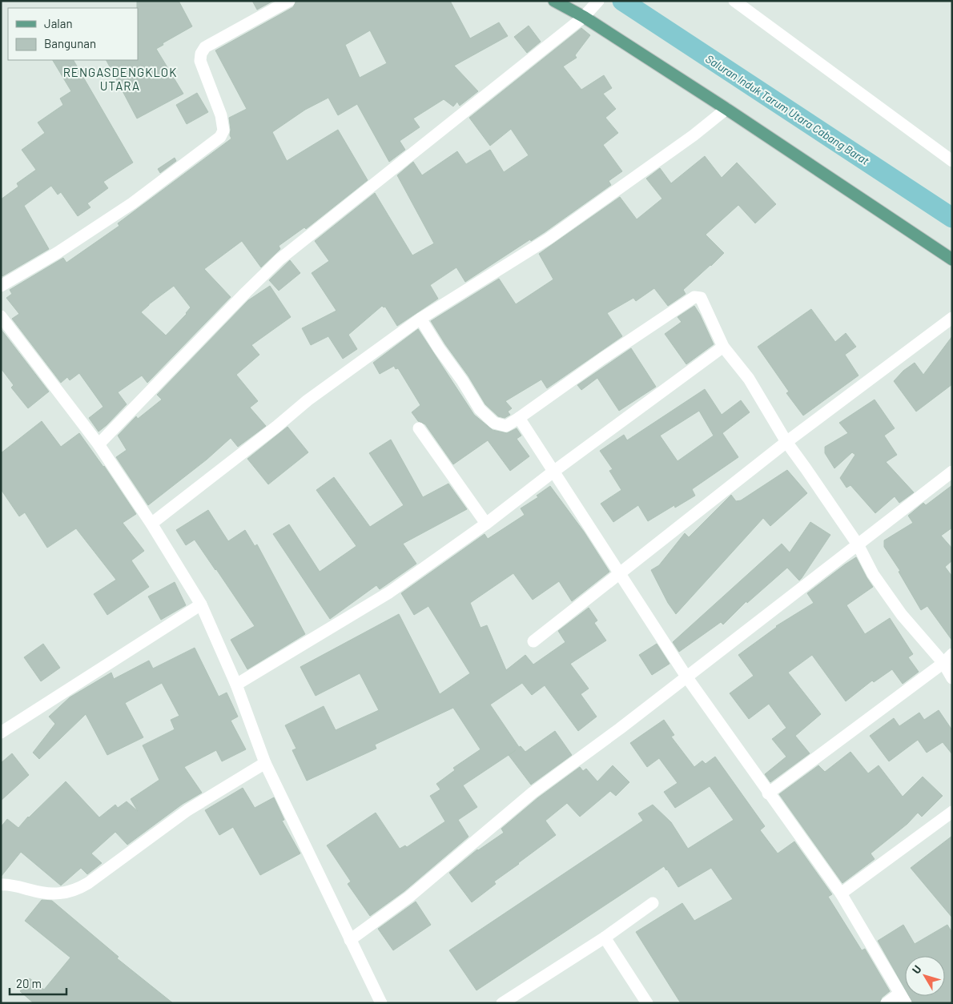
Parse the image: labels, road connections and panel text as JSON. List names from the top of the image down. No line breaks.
{"districts":["RENGASDENGKLOK UTARA"],"water":["Saluran Induk Tarum Utara Cabang Barat"],"legend":["Jalan","Bangunan"],"scale_bar":"20 m","north":"top left"}
